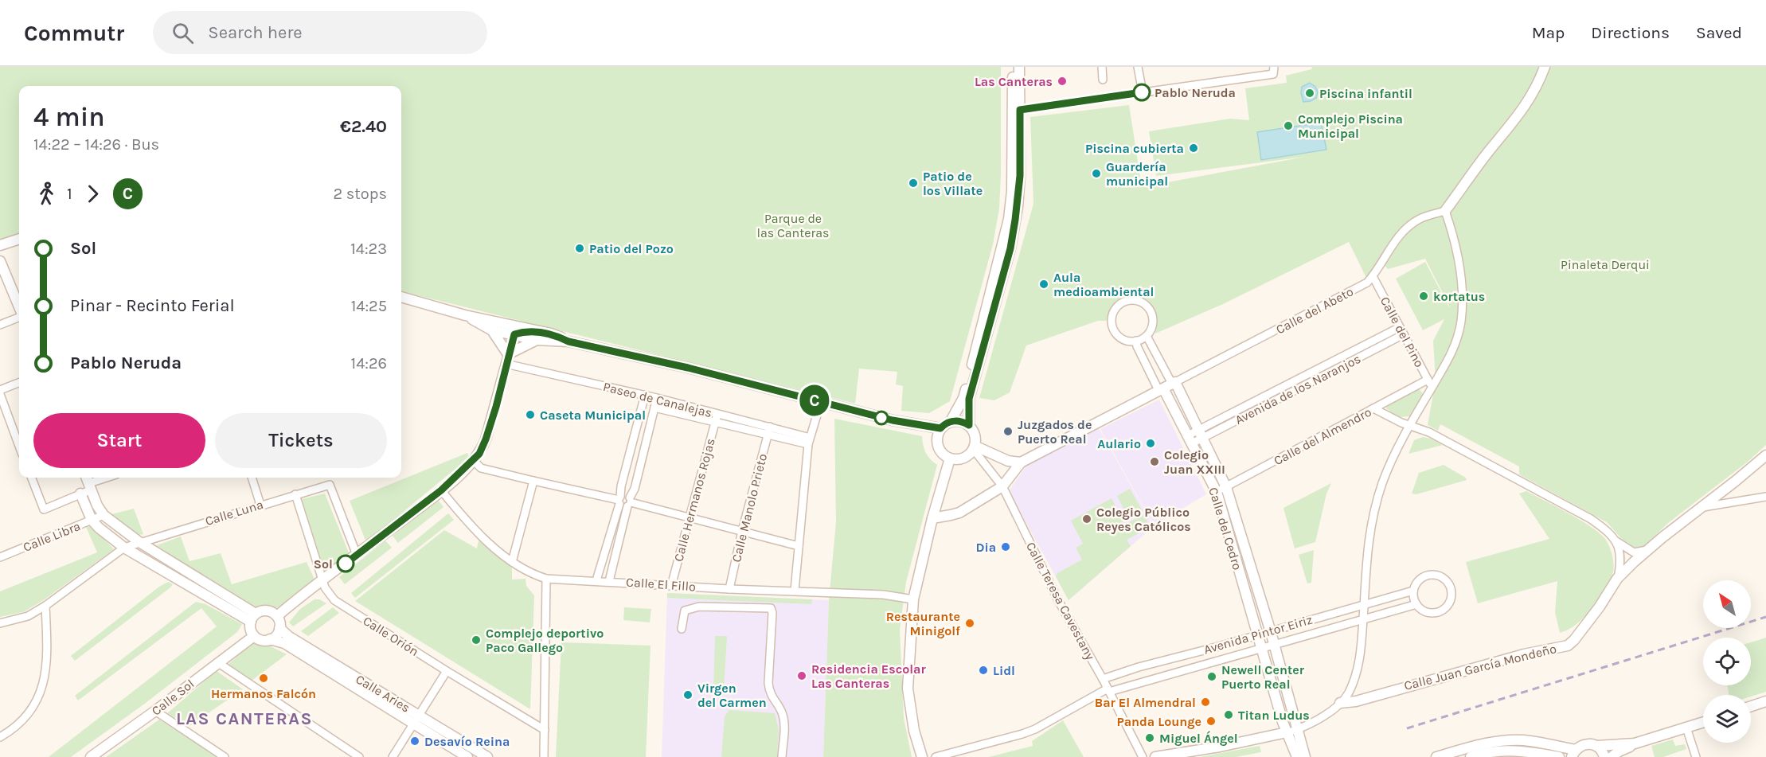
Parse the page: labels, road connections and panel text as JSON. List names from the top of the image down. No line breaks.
{"streets":{"street":["Calle del Abeto","Calle del Pino","Avenida de los Naranjos","Paseo de Canalejas","Calle del Almendro","Calle Hermanos Rojas","Calle Manolo Prieto","Calle Luna","Calle del Cedro","Calle Libra","Calle El Fillo","Calle Teresa Cavestany","Avenida Pintor Eiriz","Calle Orión","Calle Juan García Mondeño","Calle Aries","Calle Sol"]},"crossings":[["Calle del Abeto","Calle del Pino"],["Calle del Abeto","Calle del Cedro"],["Calle del Pino","Avenida de los Naranjos"],["Calle del Pino","Calle del Almendro"],["Avenida de los Naranjos","Calle del Cedro"],["Paseo de Canalejas","Calle Hermanos Rojas"],["Paseo de Canalejas","Calle Manolo Prieto"],["Calle del Almendro","Calle del Cedro"],["Calle Hermanos Rojas","Calle El Fillo"],["Calle Manolo Prieto","Calle El Fillo"],["Calle Luna","Calle Orión"],["Calle del Cedro","Avenida Pintor Eiriz"],["Calle Teresa Cavestany","Avenida Pintor Eiriz"],["Calle Aries","Calle Sol"]],"districts":["LAS CANTERAS"],"parks":["Parque de las Canteras","Pinaleta Derqui"],"places":["Las Canteras","Pablo Neruda","Piscina infantil","Complejo Piscina Municipal","Piscina cubierta","Guardería municipal","Patio de los Villate","Patio del Pozo","Aula medioambiental","kortatus","Caseta Municipal","Juzgados de Puerto Real","Aulario","Colegio Juan XXIII","Colegio Público Reyes Católicos","Dia","Sol","Restaurante Minigolf","Complejo deportivo Paco Gallego","Lidl","Residencia Escolar Las Canteras","Newell Center Puerto Real","Hermanos Falcón","Virgen del Carmen","Bar El Almendral","Titan Ludus","Panda Lounge","Miguel Ángel","Desavío Reina"],"lines":["bus line C"],"north":"top left","page":{"header":"Commutr","search":"Search here","nav":["Map","Directions","Saved"],"on_map":"C","heading":["4 min","14:22 – 14:26 · Bus","€2.40"],"legs":["1","C","2 stops"],"list":[{"name":"Sol","value":"14:23"},{"name":"Pinar - Recinto Ferial","value":"14:25"},{"name":"Pablo Neruda","value":"14:26"}],"buttons":["Start","Tickets"]}}
